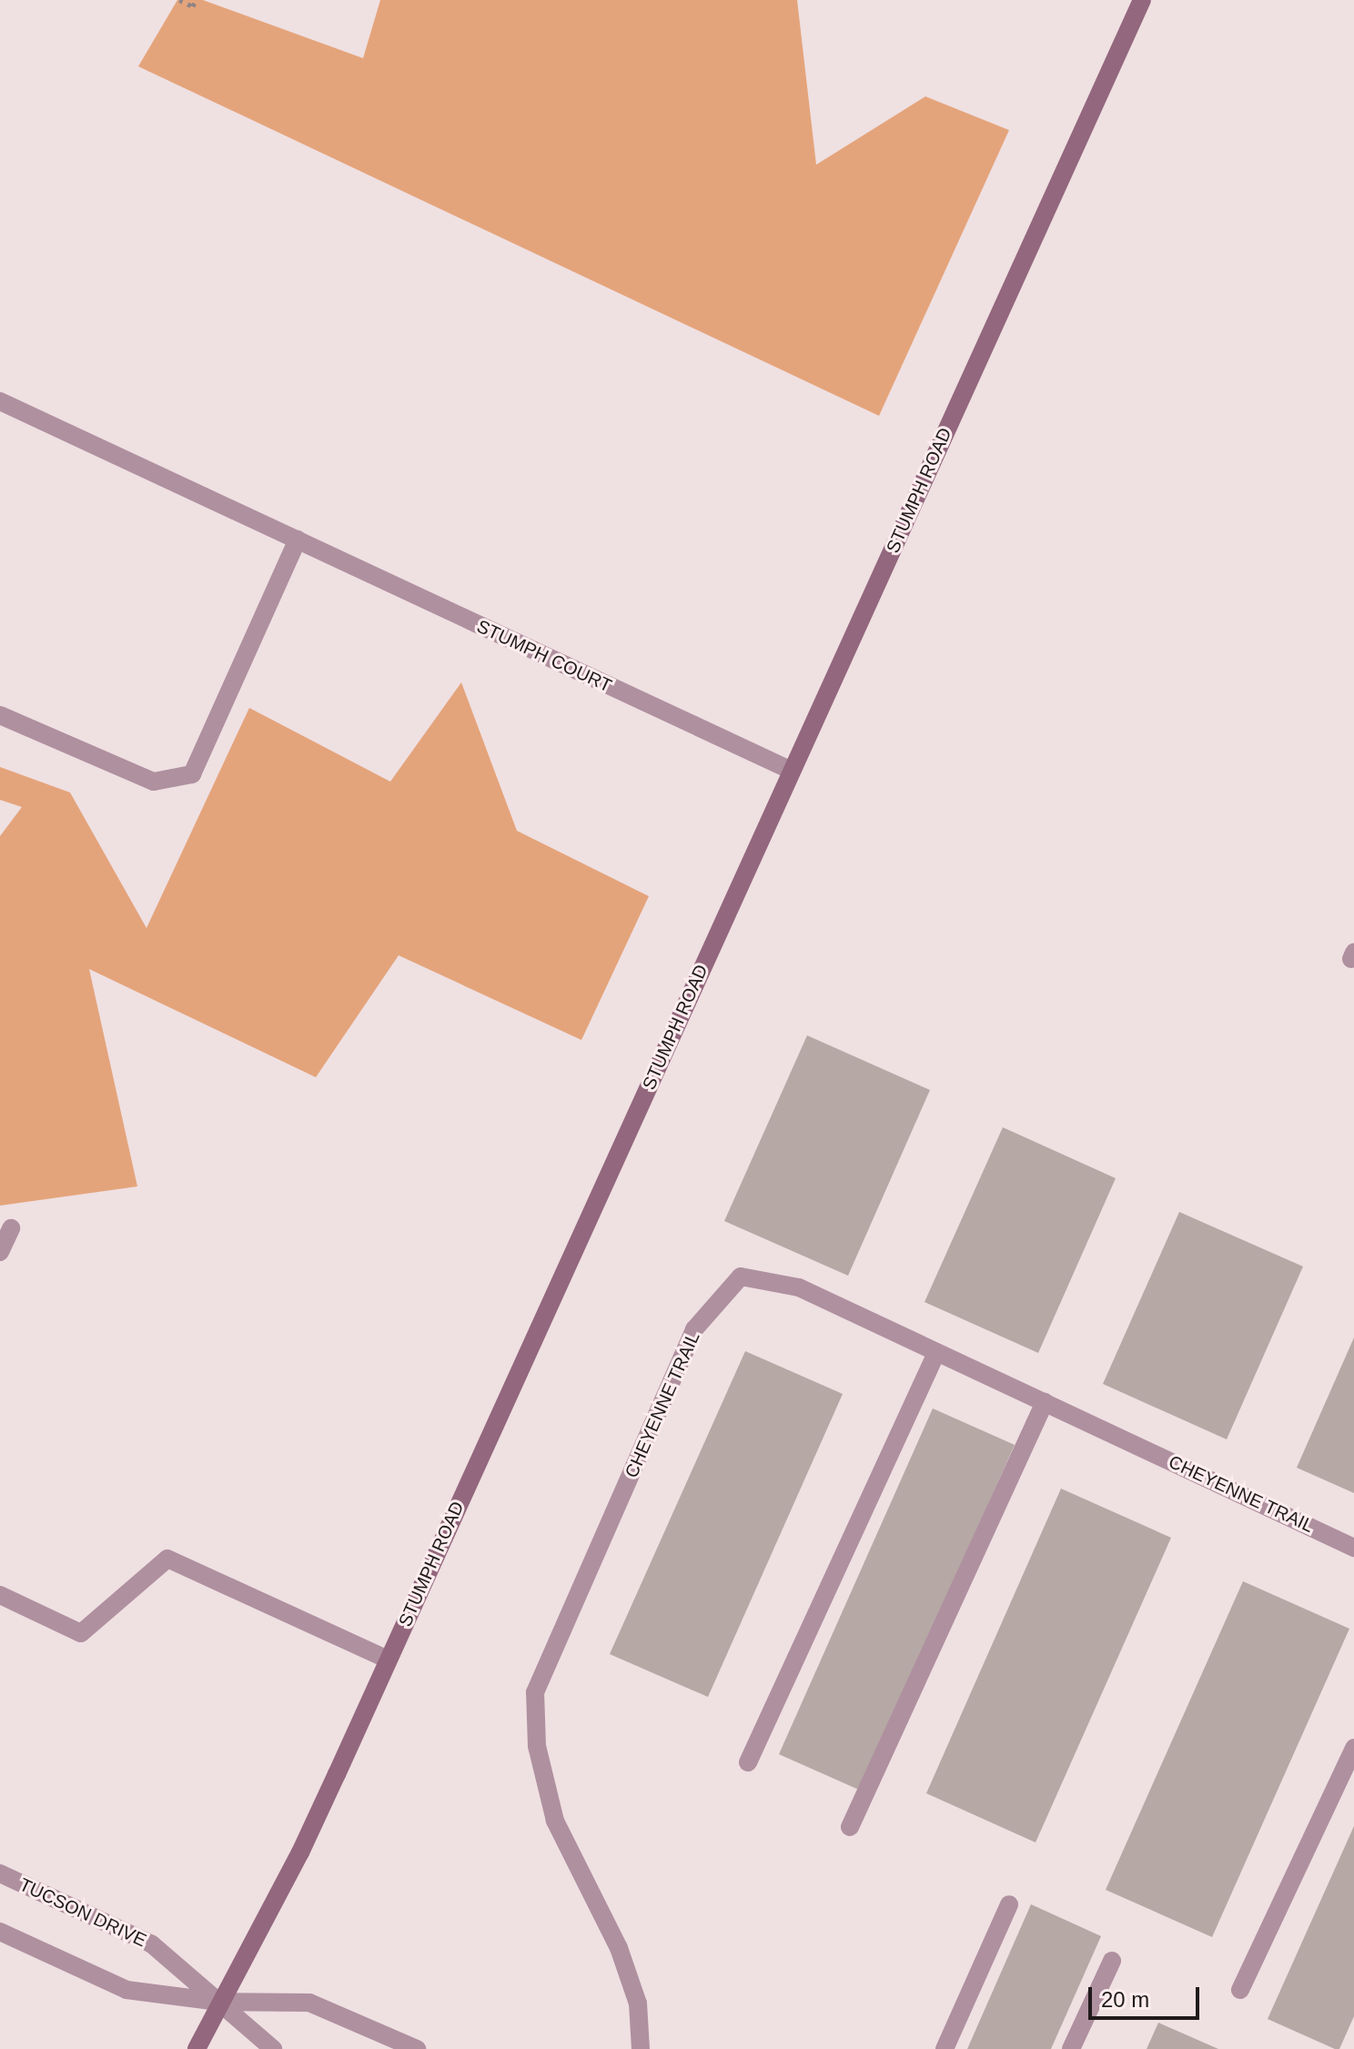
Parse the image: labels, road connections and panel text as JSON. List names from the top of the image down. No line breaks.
{"streets":{"main road":["STUMPH ROAD"],"street":["STUMPH COURT","CHEYENNE TRAIL","TUCSON DRIVE"]},"crossings":[["STUMPH ROAD","STUMPH COURT"],["STUMPH ROAD","TUCSON DRIVE"]],"scale_bar":"20 m"}
